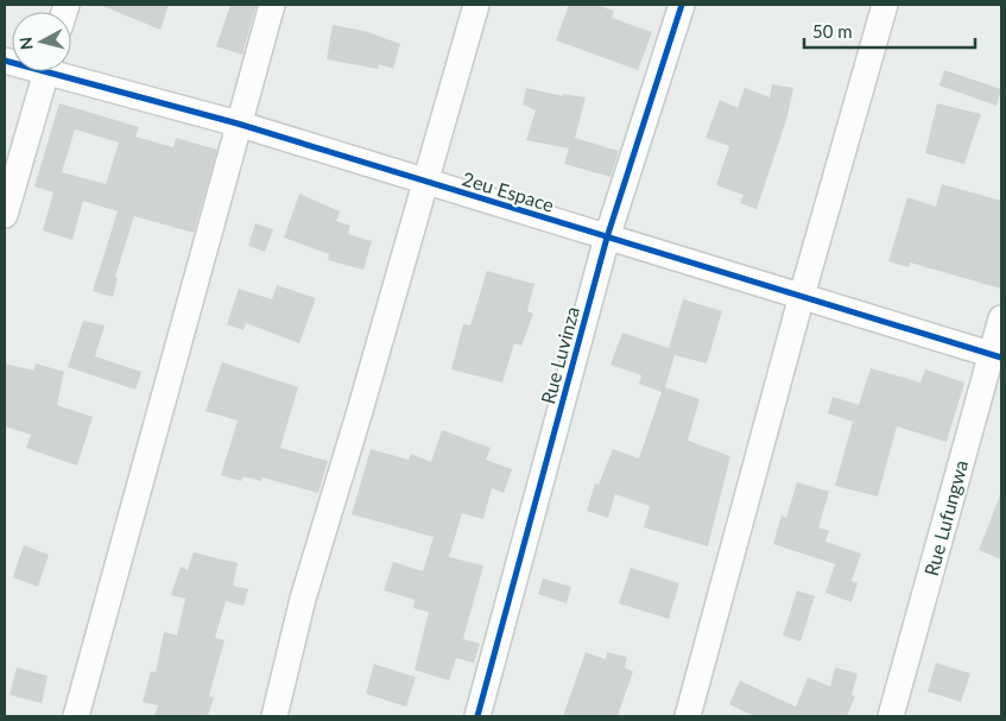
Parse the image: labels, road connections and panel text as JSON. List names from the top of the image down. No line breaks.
{"streets":{"street":["2eu Espace","Rue Luvinza","Rue Lufungwa"]},"crossings":[["2eu Espace","Rue Luvinza"],["2eu Espace","Rue Lufungwa"]],"scale_bar":"50 m","north":"left"}
